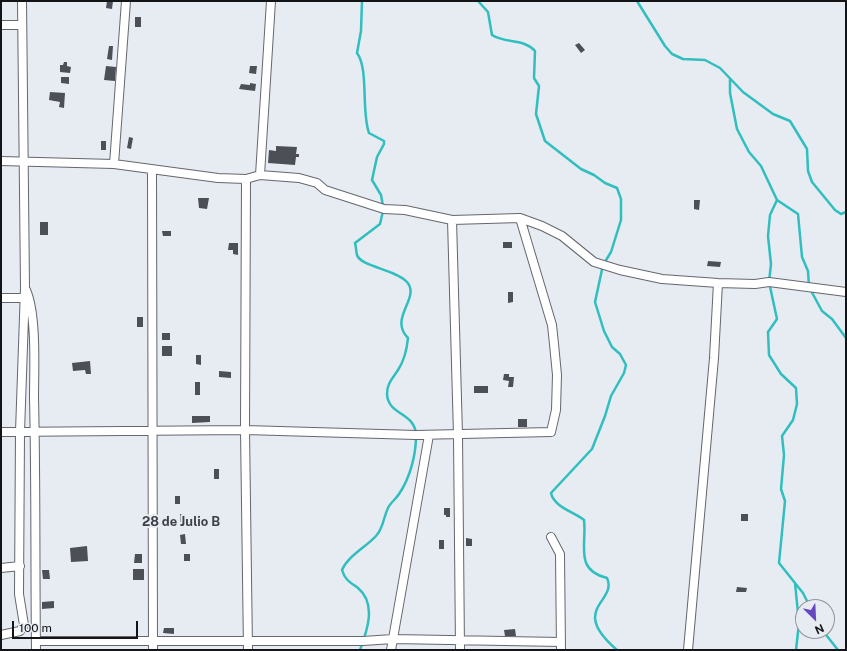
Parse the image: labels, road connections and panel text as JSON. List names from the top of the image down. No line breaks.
{"districts":["28 de Julio B"],"scale_bar":"100 m","north":"bottom right"}
